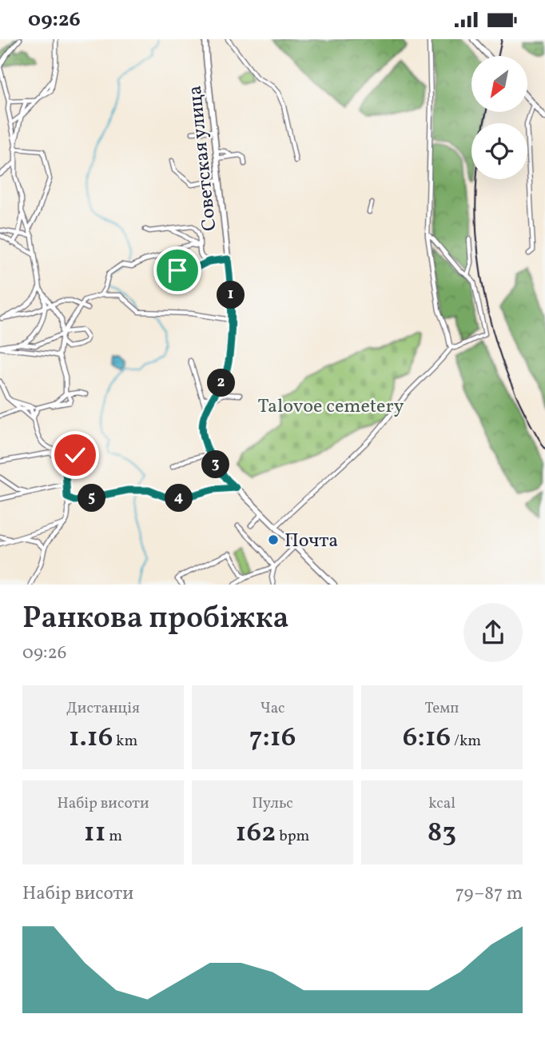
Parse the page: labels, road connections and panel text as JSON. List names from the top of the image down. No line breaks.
{"streets":{"main road":["Советская улица"]},"parks":["Talovoe cemetery"],"places":["Почта"],"north":"bottom left","page":{"status":"09:26","pins":["1","2","3","4","5"],"heading":["Ранкова пробіжка","09:26"],"stats":[["Дистанція","1.16 km"],["Час","7:16"],["Темп","6:16 /km"],["Набір висоти","11 m"],["Пульс","162 bpm"],["kcal","83"]],"chart":["Набір висоти","79–87 m"]}}
